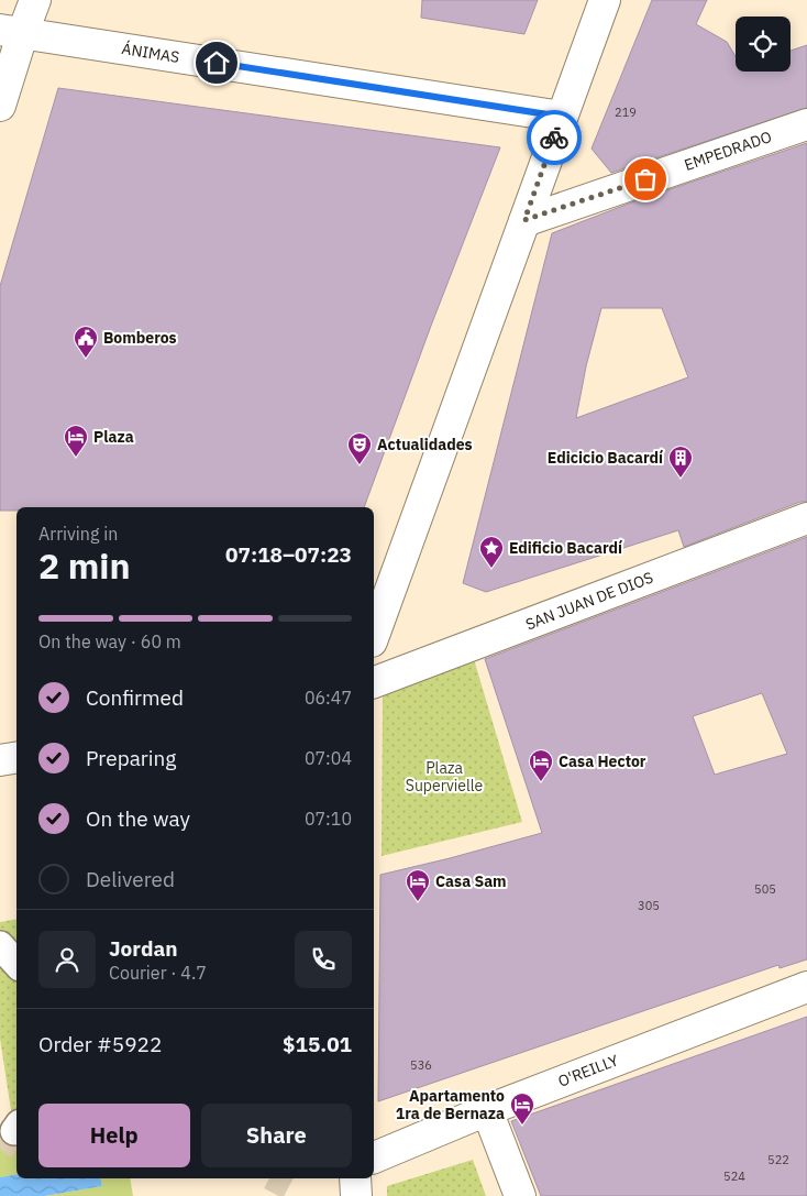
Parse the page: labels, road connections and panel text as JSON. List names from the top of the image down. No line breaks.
{"streets":{"street":["ÁNIMAS","EMPEDRADO","SAN JUAN DE DIOS","O'REILLY"]},"parks":["Plaza Supervielle"],"places":{"public building":["Bomberos"],"hotel":["Plaza","Casa Hector","Casa Sam","Apartamento 1ra de Bernaza"],"theatre":["Actualidades"],"building":["Edicicio Bacardí"],"place":["Edificio Bacardí"]},"house_numbers":["219","505","305","536","522","524"],"page":{"heading":["2 min","Arriving in","07:18–07:23"],"panel":["Jordan","Courier · 4.7","Order #5922","$15.01"],"bar":"On the way · 60 m","list":[["Confirmed","06:47"],["Preparing","07:04"],["On the way","07:10"],"Delivered"],"buttons":["Help","Share"]}}
